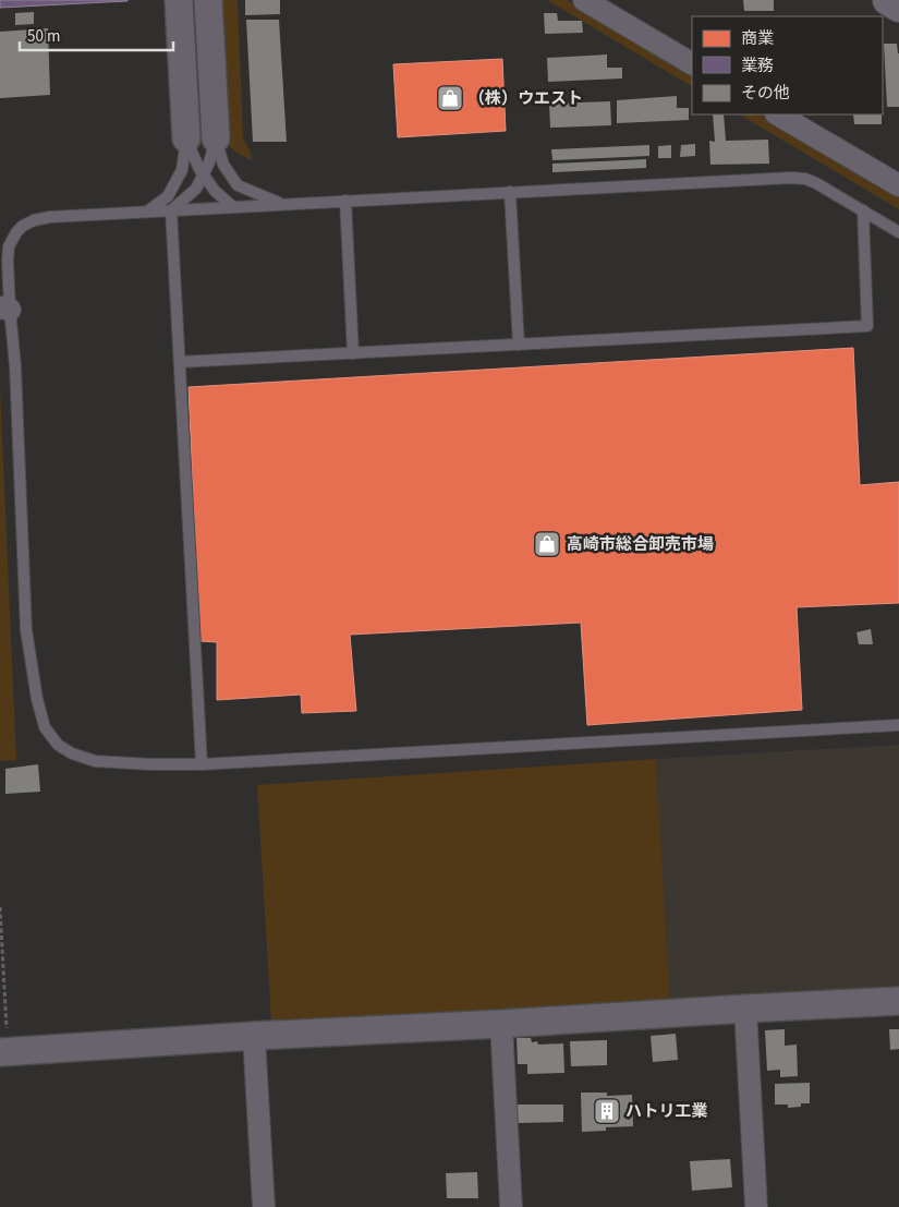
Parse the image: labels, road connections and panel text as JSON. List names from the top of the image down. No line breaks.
{"places":{"shop":["（株）ウエスト","高崎市総合卸売市場"],"building":["ハトリ工業"]},"legend":["商業","業務","その他"],"scale_bar":"50 m"}
